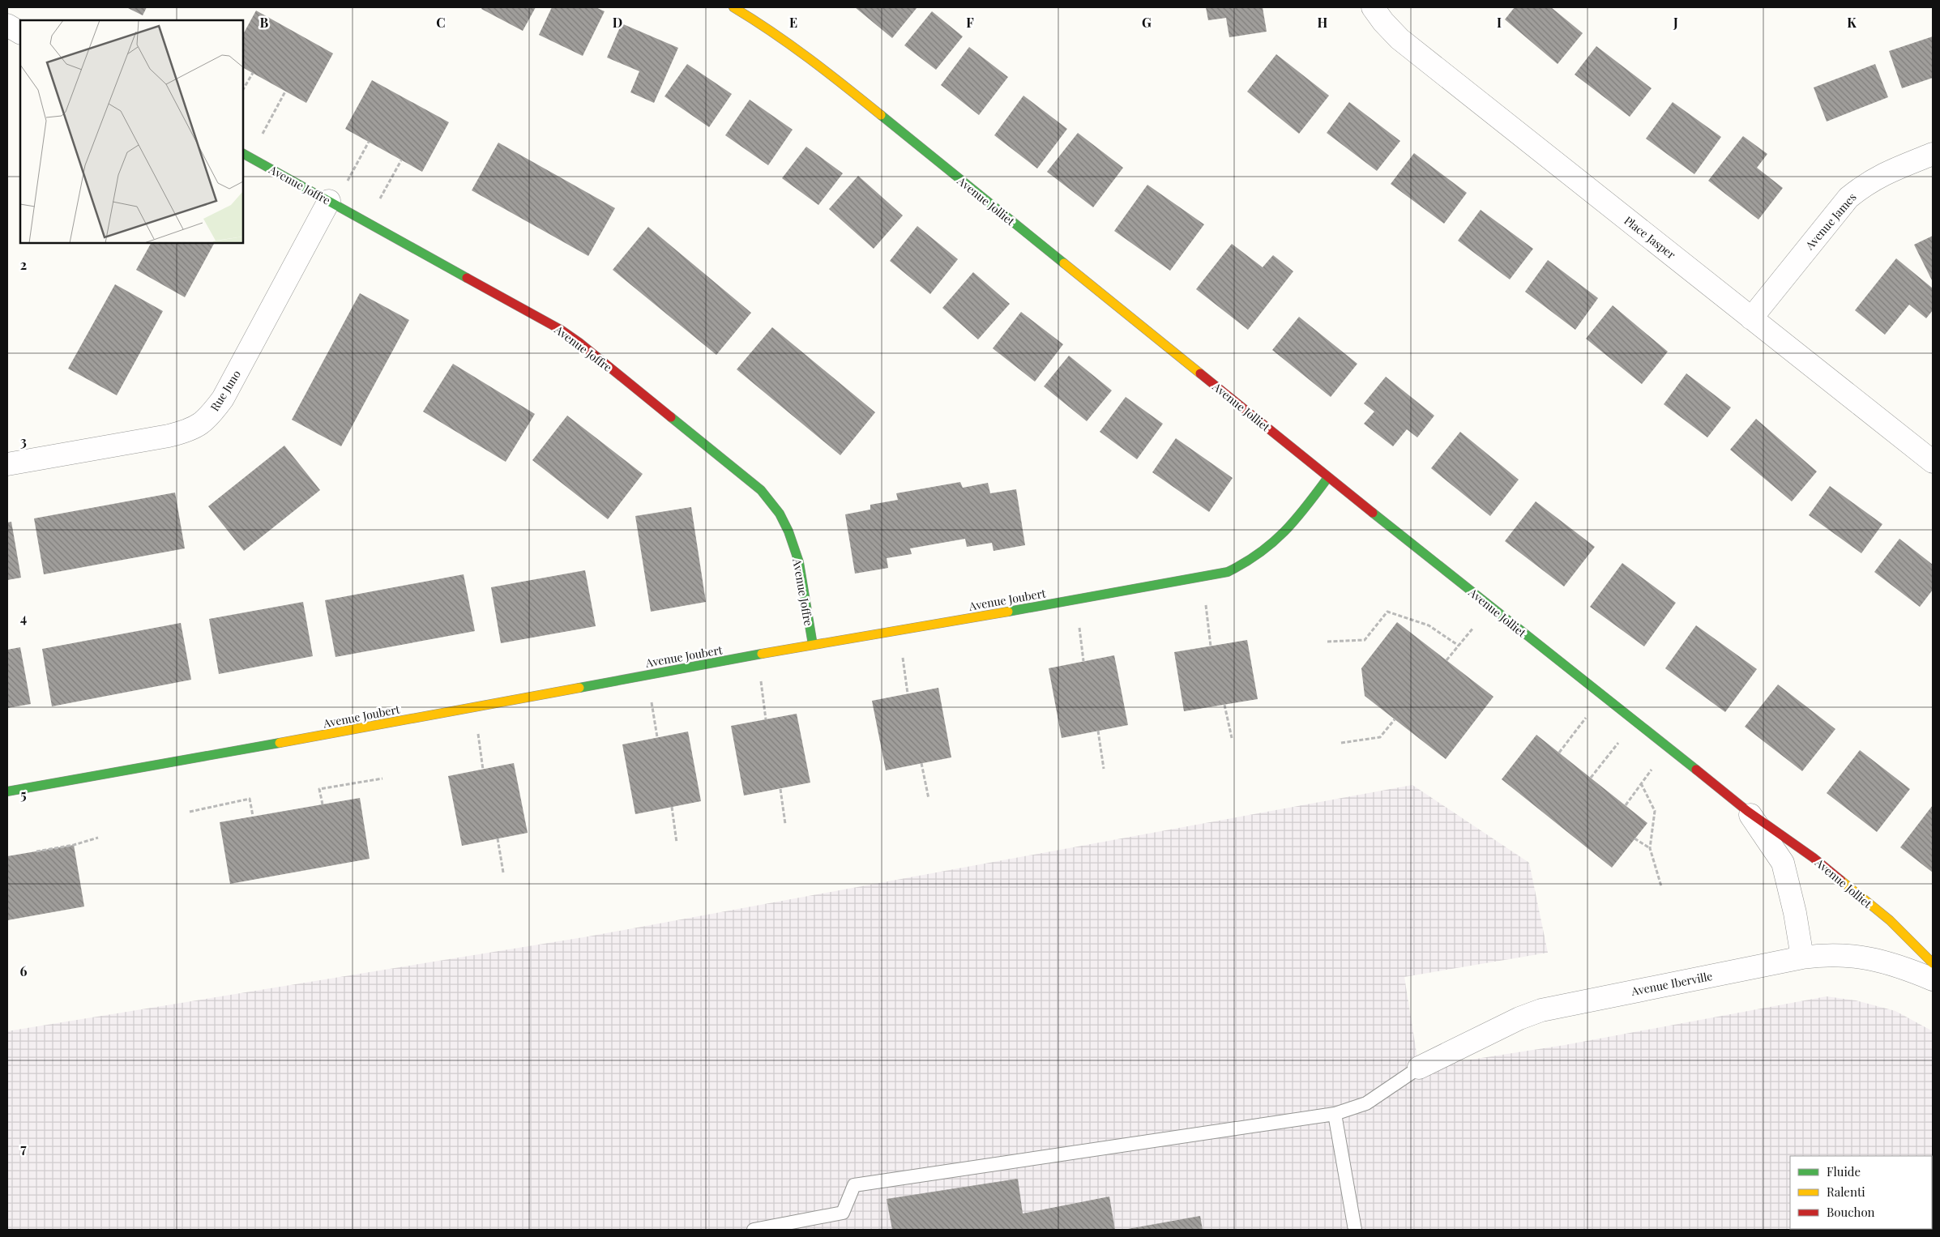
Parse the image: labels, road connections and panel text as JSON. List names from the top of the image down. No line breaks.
{"streets":{"street":["Avenue Joffre","Avenue Jolliet","Avenue James","Place Jasper","Rue Juno","Avenue Joubert","Avenue Iberville"]},"crossings":[["Avenue Joffre","Rue Juno"],["Avenue Joffre","Avenue Joubert"],["Avenue Jolliet","Avenue Joubert"],["Avenue Jolliet","Avenue Iberville"],["Avenue James","Place Jasper"]],"legend":["Fluide","Ralenti","Bouchon"],"grid":{"columns":["B","C","D","E","F","G","H","I","J","K"],"rows":["2","3","4","5","6","7"]}}
